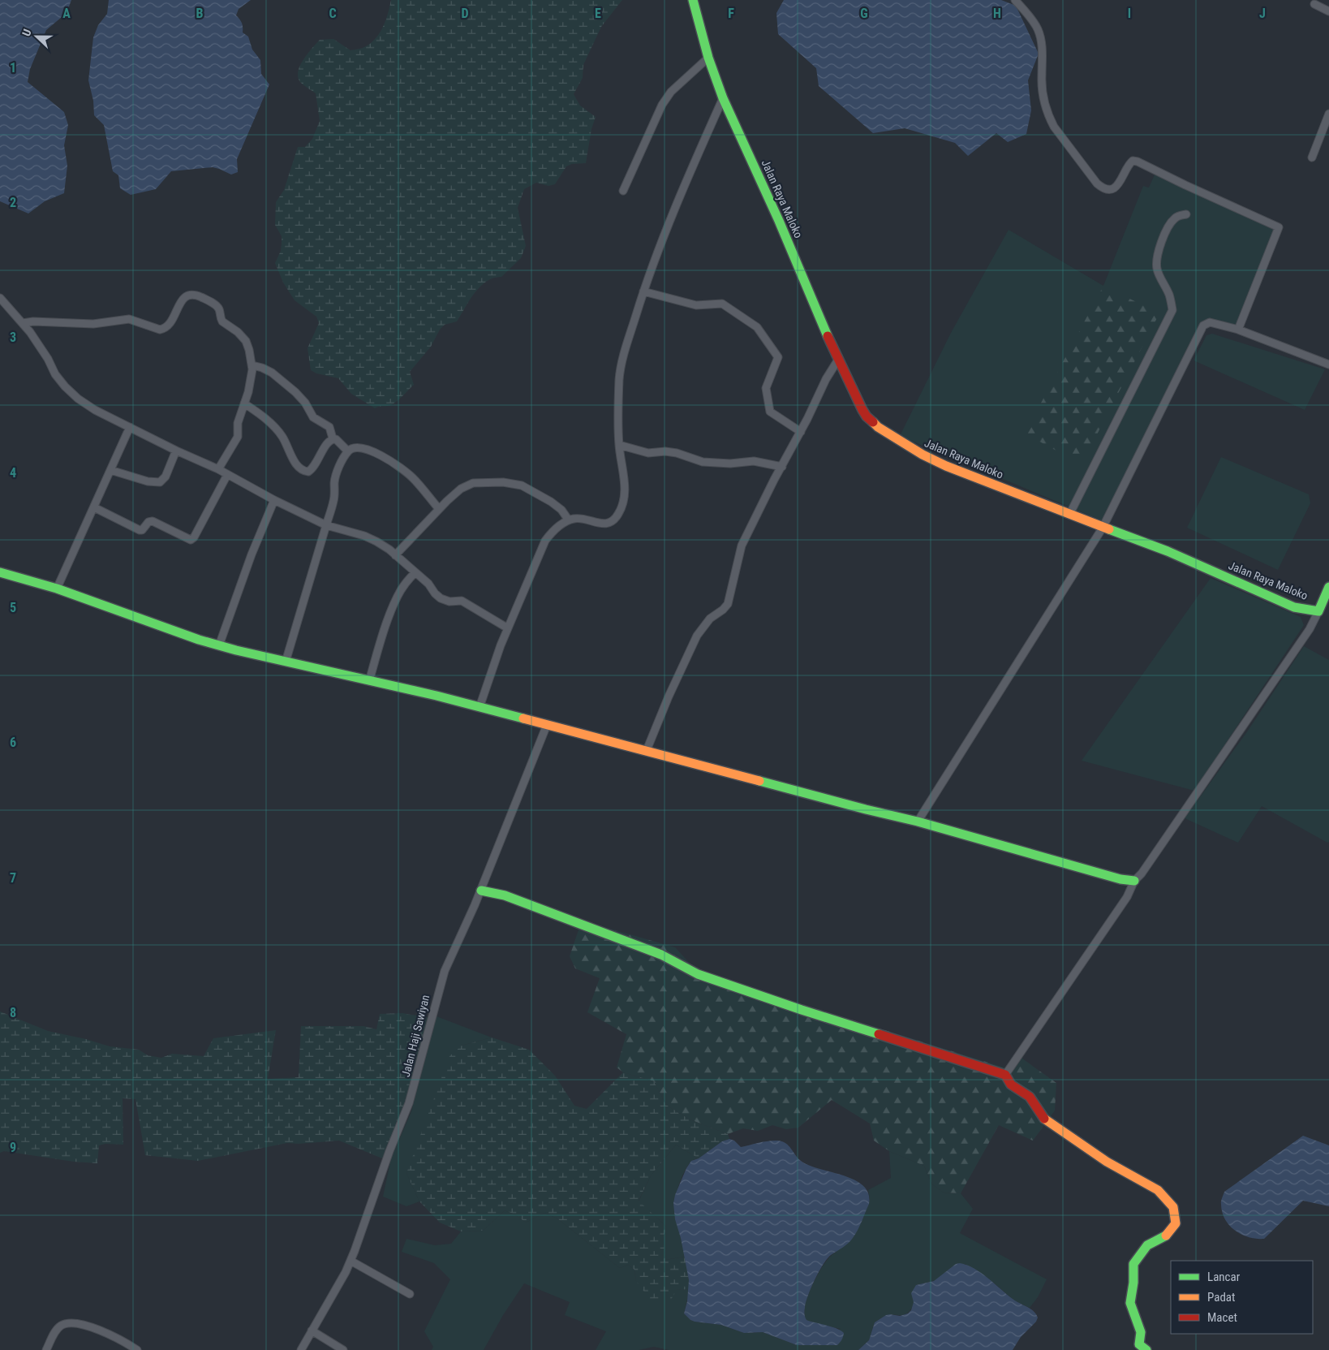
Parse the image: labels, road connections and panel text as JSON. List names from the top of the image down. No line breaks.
{"streets":{"street":["Jalan Raya Maloko","Jalan Haji Sawiyan"]},"legend":["Lancar","Padat","Macet"],"north":"left","grid":{"columns":["A","B","C","D","E","F","G","H","I","J"],"rows":["1","2","3","4","5","6","7","8","9"]}}
